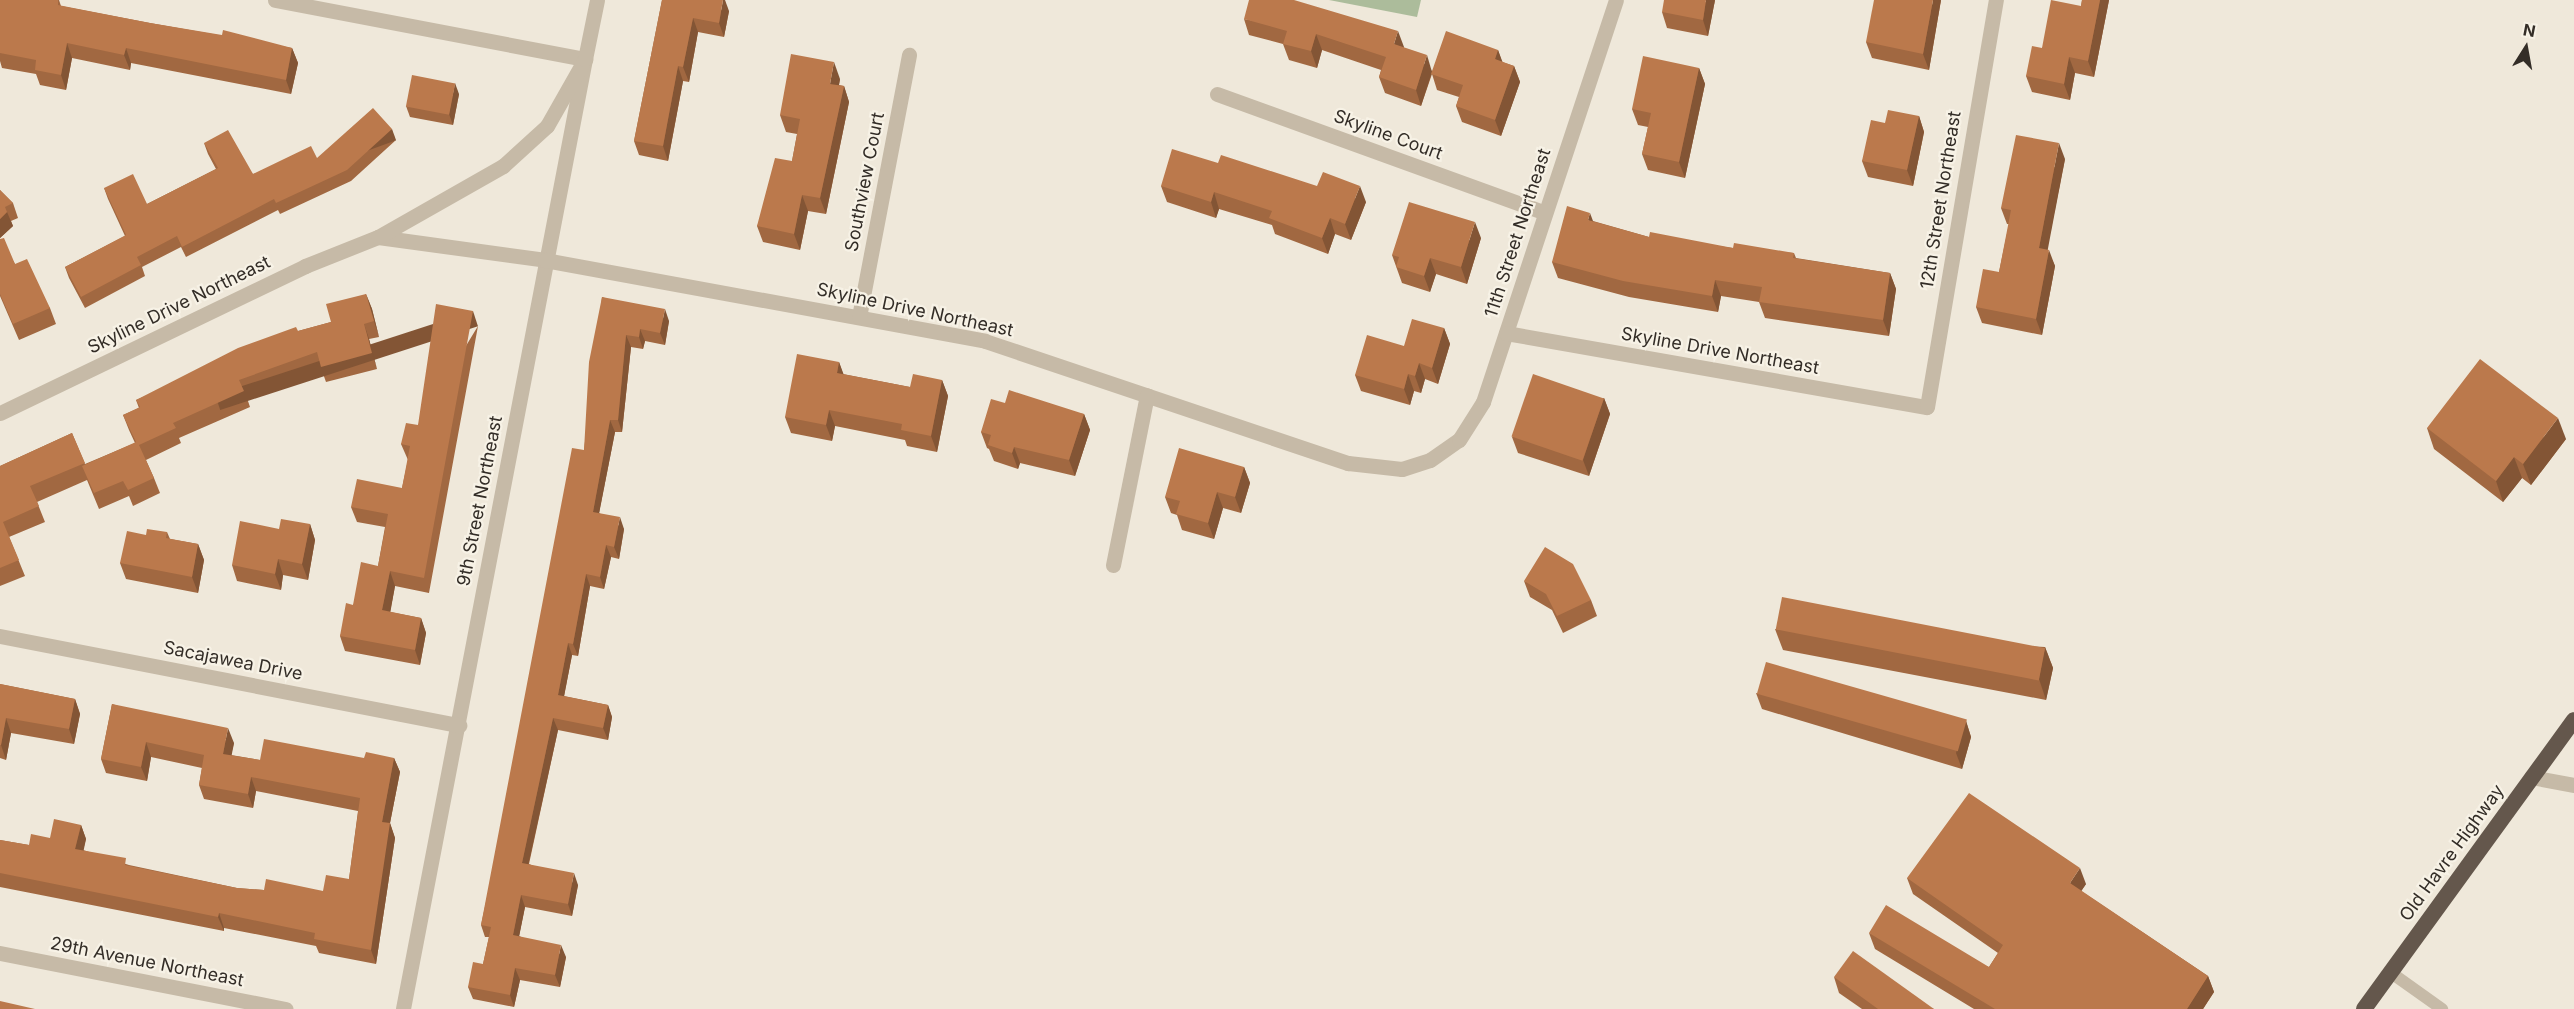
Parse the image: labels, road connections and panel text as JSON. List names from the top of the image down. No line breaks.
{"streets":{"highway":["Old Havre Highway"],"street":["Skyline Court","Southview Court","12th Street Northeast","11th Street Northeast","Skyline Drive Northeast","9th Street Northeast","Sacajawea Drive","29th Avenue Northeast"]},"crossings":[["Skyline Court","11th Street Northeast"],["Southview Court","Skyline Drive Northeast"],["12th Street Northeast","Skyline Drive Northeast"],["11th Street Northeast","Skyline Drive Northeast"],["Skyline Drive Northeast","9th Street Northeast"],["9th Street Northeast","Sacajawea Drive"]],"north":"top"}
